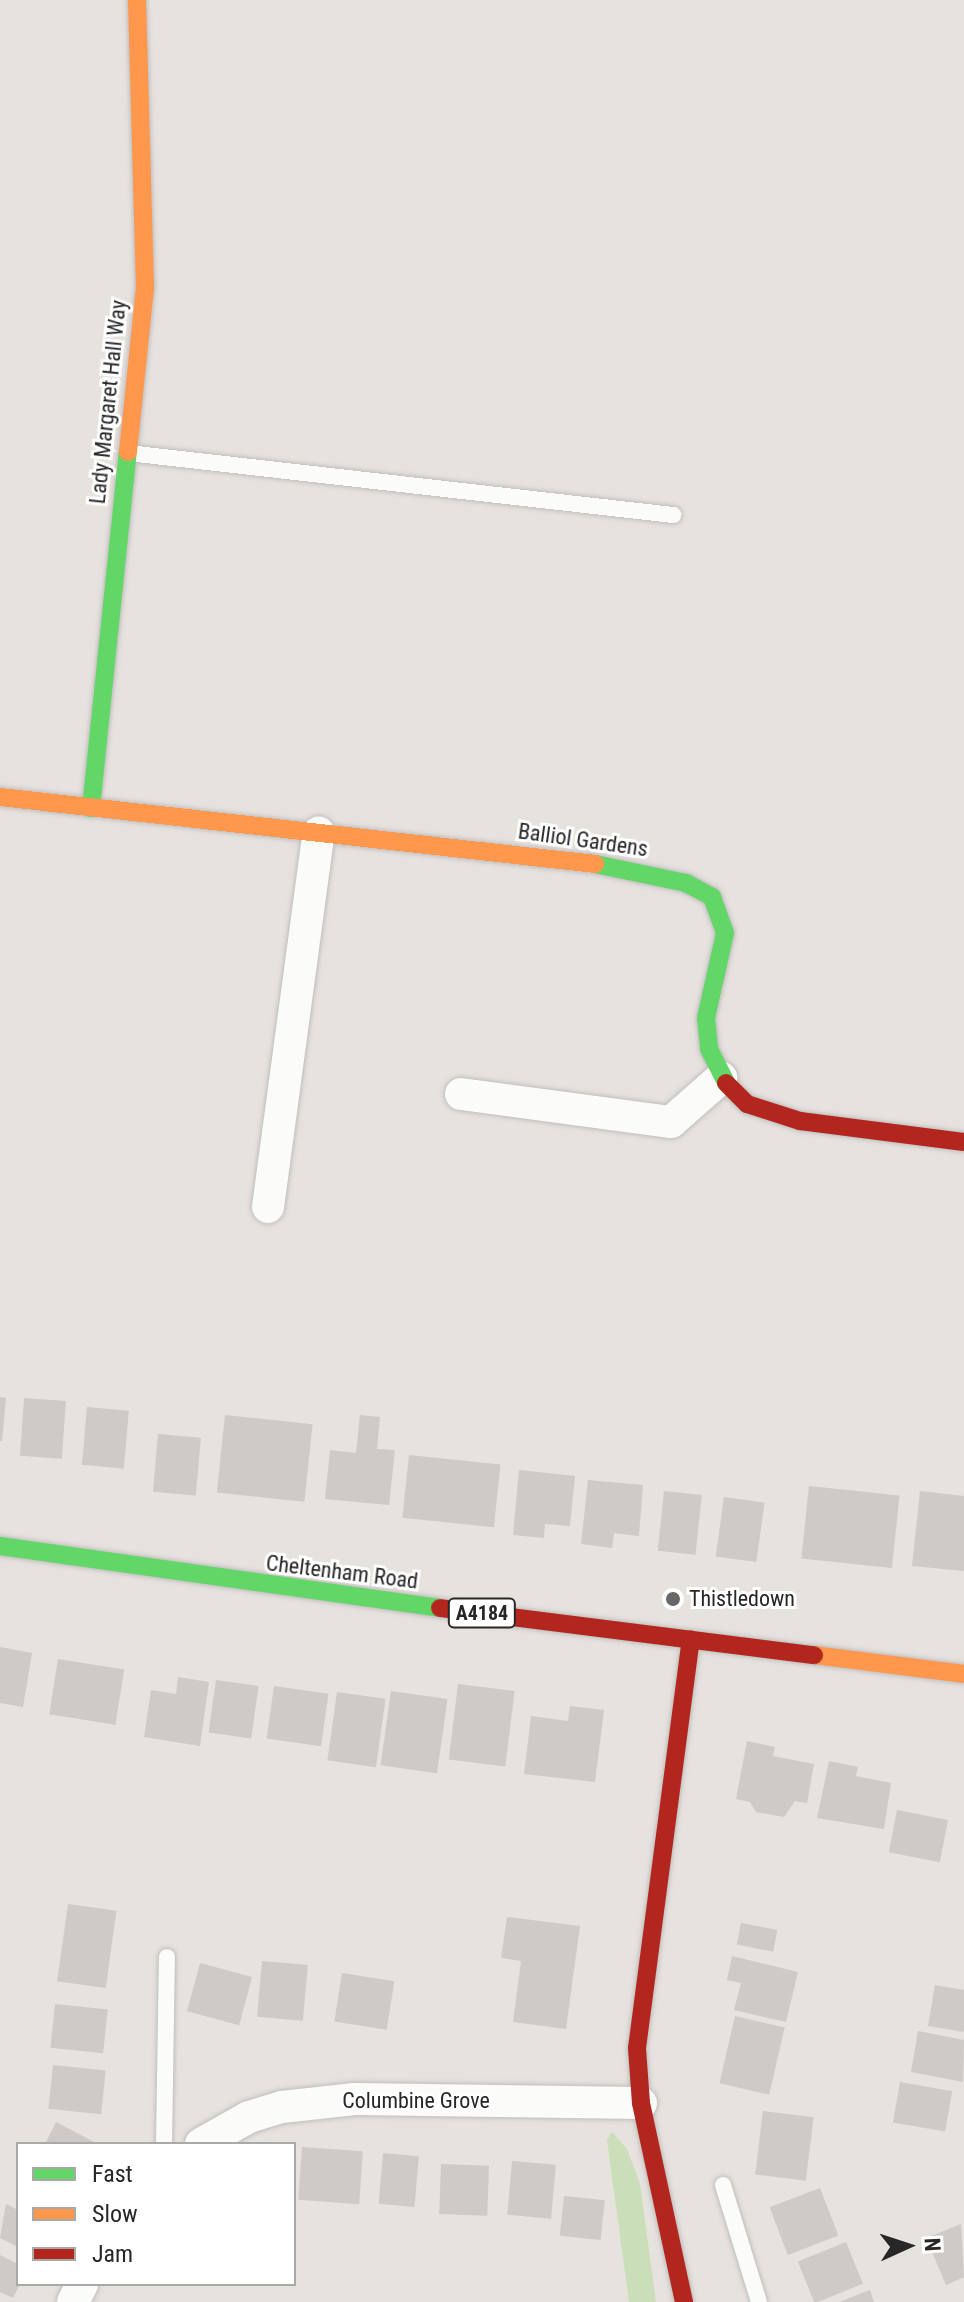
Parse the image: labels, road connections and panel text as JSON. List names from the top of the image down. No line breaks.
{"streets":{"street":["Lady Margaret Hall Way","Balliol Gardens","Cheltenham Road","A4184","Columbine Grove"]},"crossings":[["Lady Margaret Hall Way","Balliol Gardens"]],"places":["Thistledown"],"legend":["Fast","Slow","Jam"],"north":"right"}
